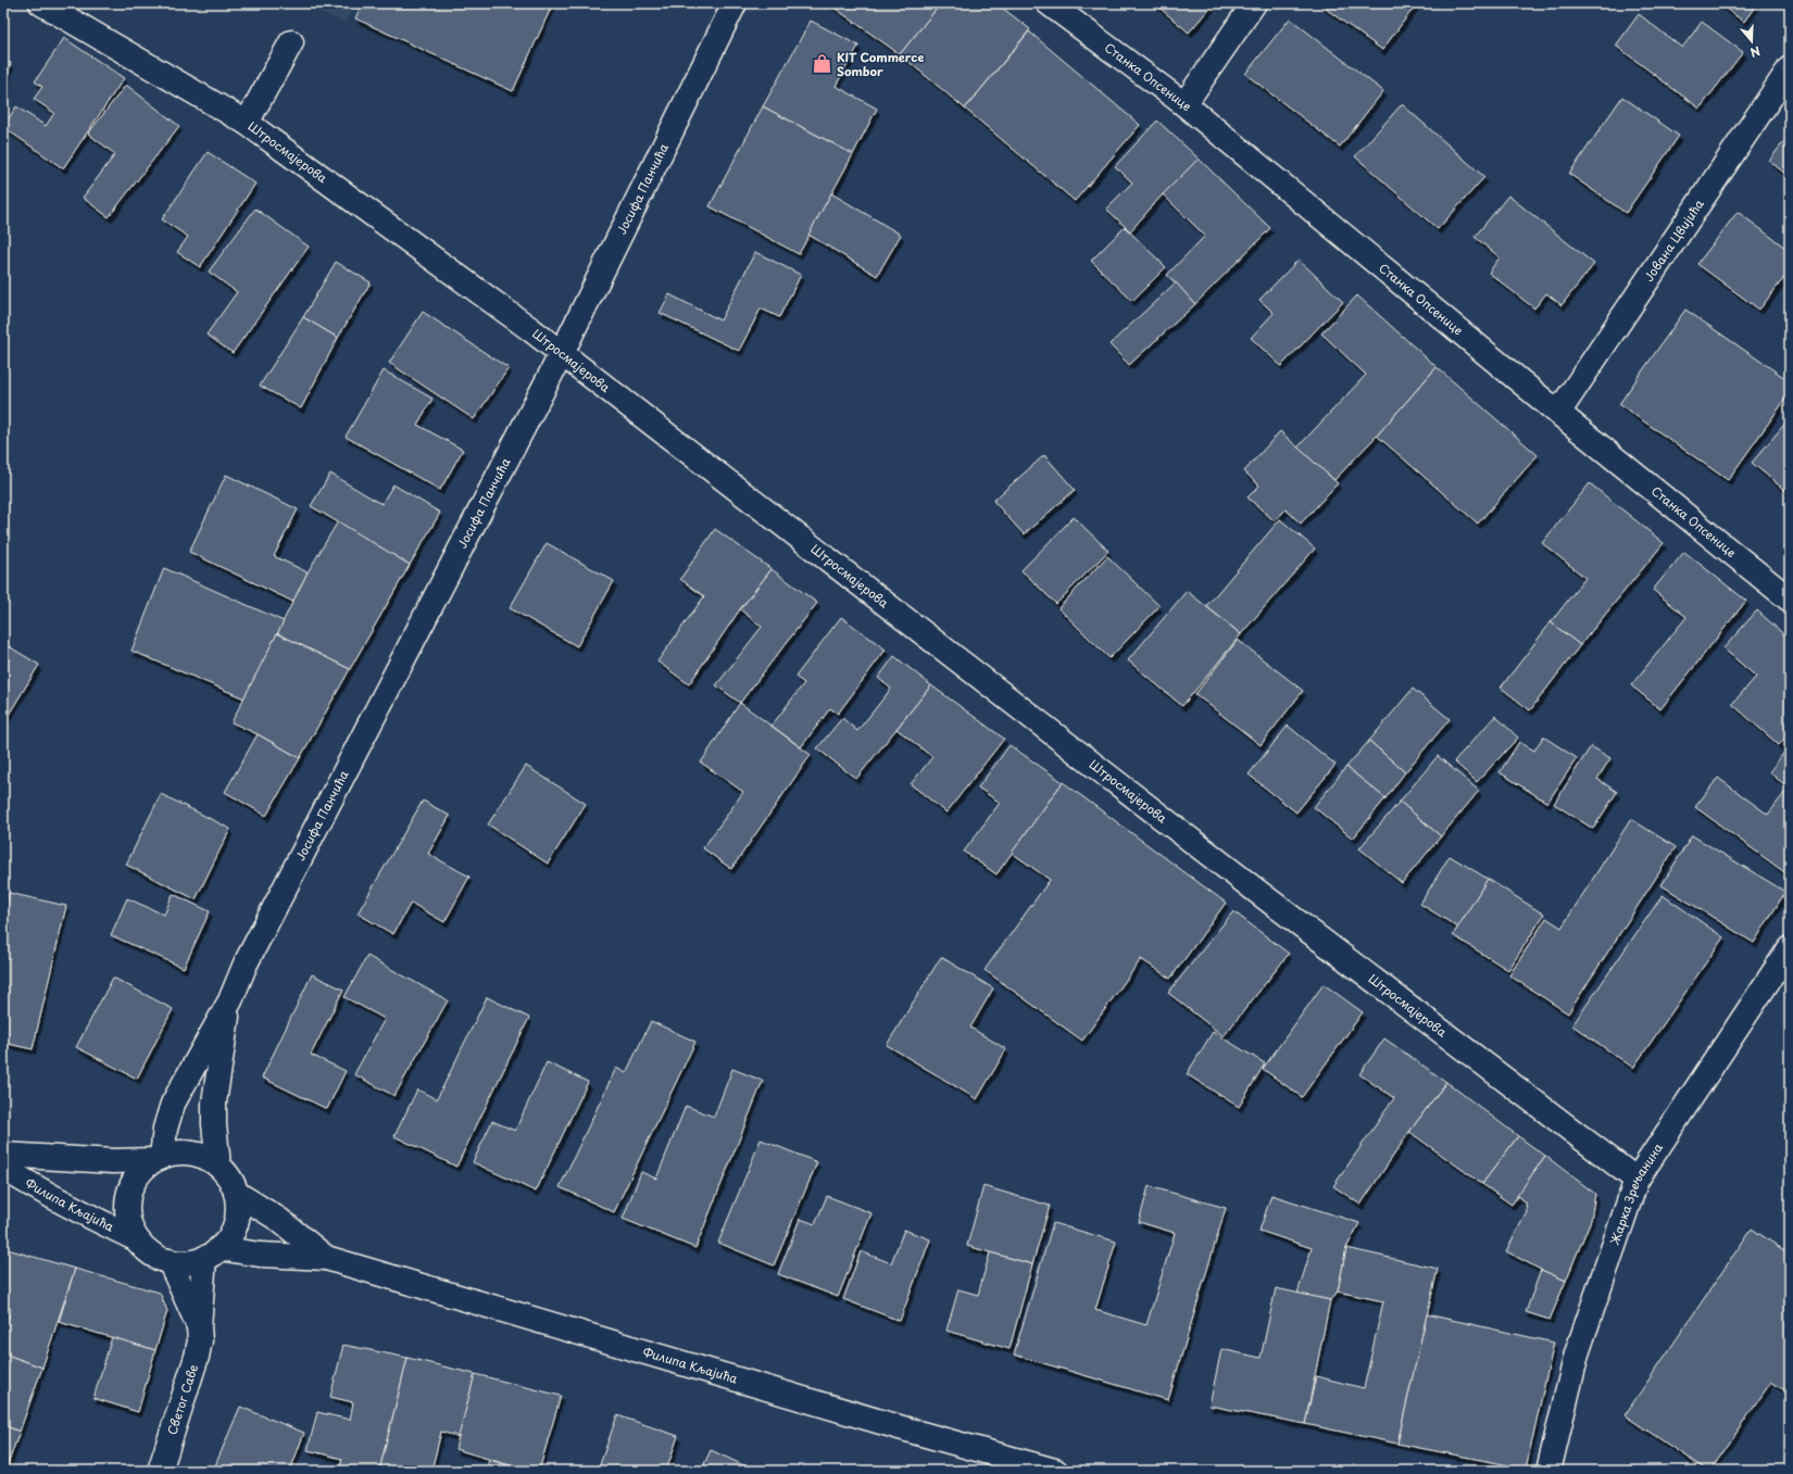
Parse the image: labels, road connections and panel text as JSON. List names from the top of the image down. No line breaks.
{"streets":{"street":["Станка Опсенице","Штросмајерова","Јосифа Панчића","Јована Цвијића","Жарка Зрењанина","Филипа Кљајића","Светог Саве"]},"crossings":[["Станка Опсенице","Јована Цвијића"],["Штросмајерова","Јосифа Панчића"],["Штросмајерова","Жарка Зрењанина"],["Јосифа Панчића","Филипа Кљајића"],["Јосифа Панчића","Светог Саве"],["Филипа Кљајића","Светог Саве"]],"places":{"shop":["KIT Commerce Sombor"]},"north":"bottom"}
